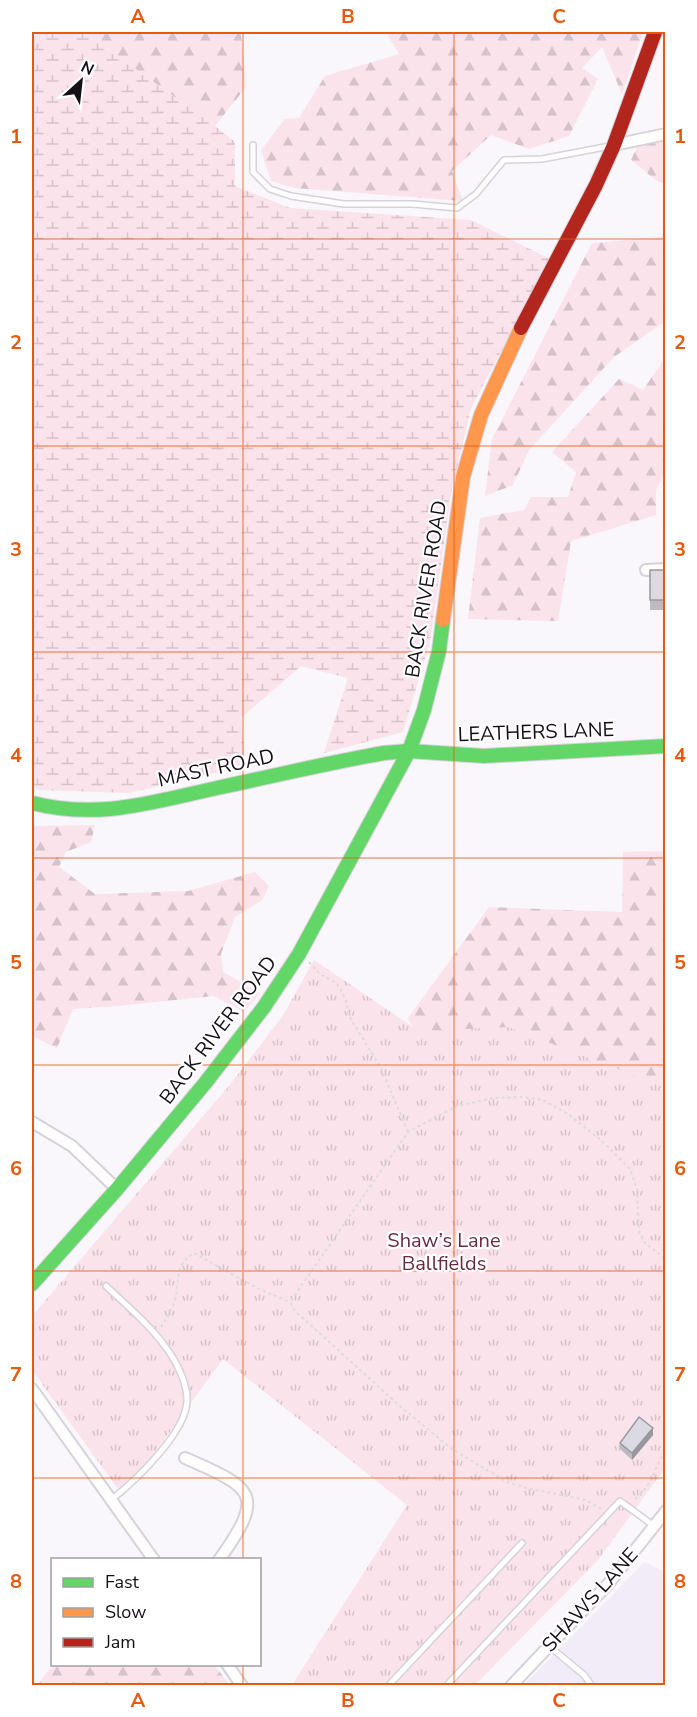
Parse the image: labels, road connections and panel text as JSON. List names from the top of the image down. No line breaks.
{"streets":{"street":["BACK RIVER ROAD","LEATHERS LANE","MAST ROAD","SHAWS LANE"]},"crossings":[["BACK RIVER ROAD","LEATHERS LANE"],["BACK RIVER ROAD","MAST ROAD"],["LEATHERS LANE","MAST ROAD"]],"parks":["Shaw’s Lane Ballfields"],"legend":["Fast","Slow","Jam"],"north":"top right","grid":{"columns":["A","B","C"],"rows":["1","2","3","4","5","6","7","8"]}}
